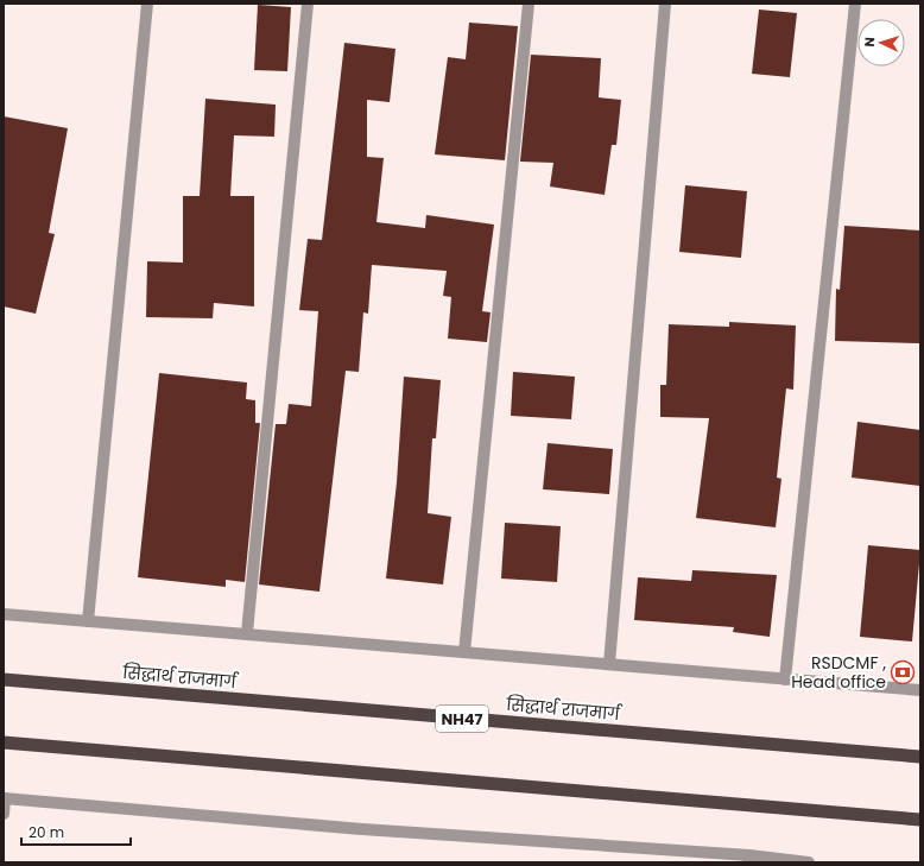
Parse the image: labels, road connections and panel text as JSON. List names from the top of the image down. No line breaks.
{"streets":{"highway":["सिद्धार्थ राजमार्ग","NH47"]},"places":{"bank":["RSDCMF , Head office"]},"scale_bar":"20 m","north":"left"}
